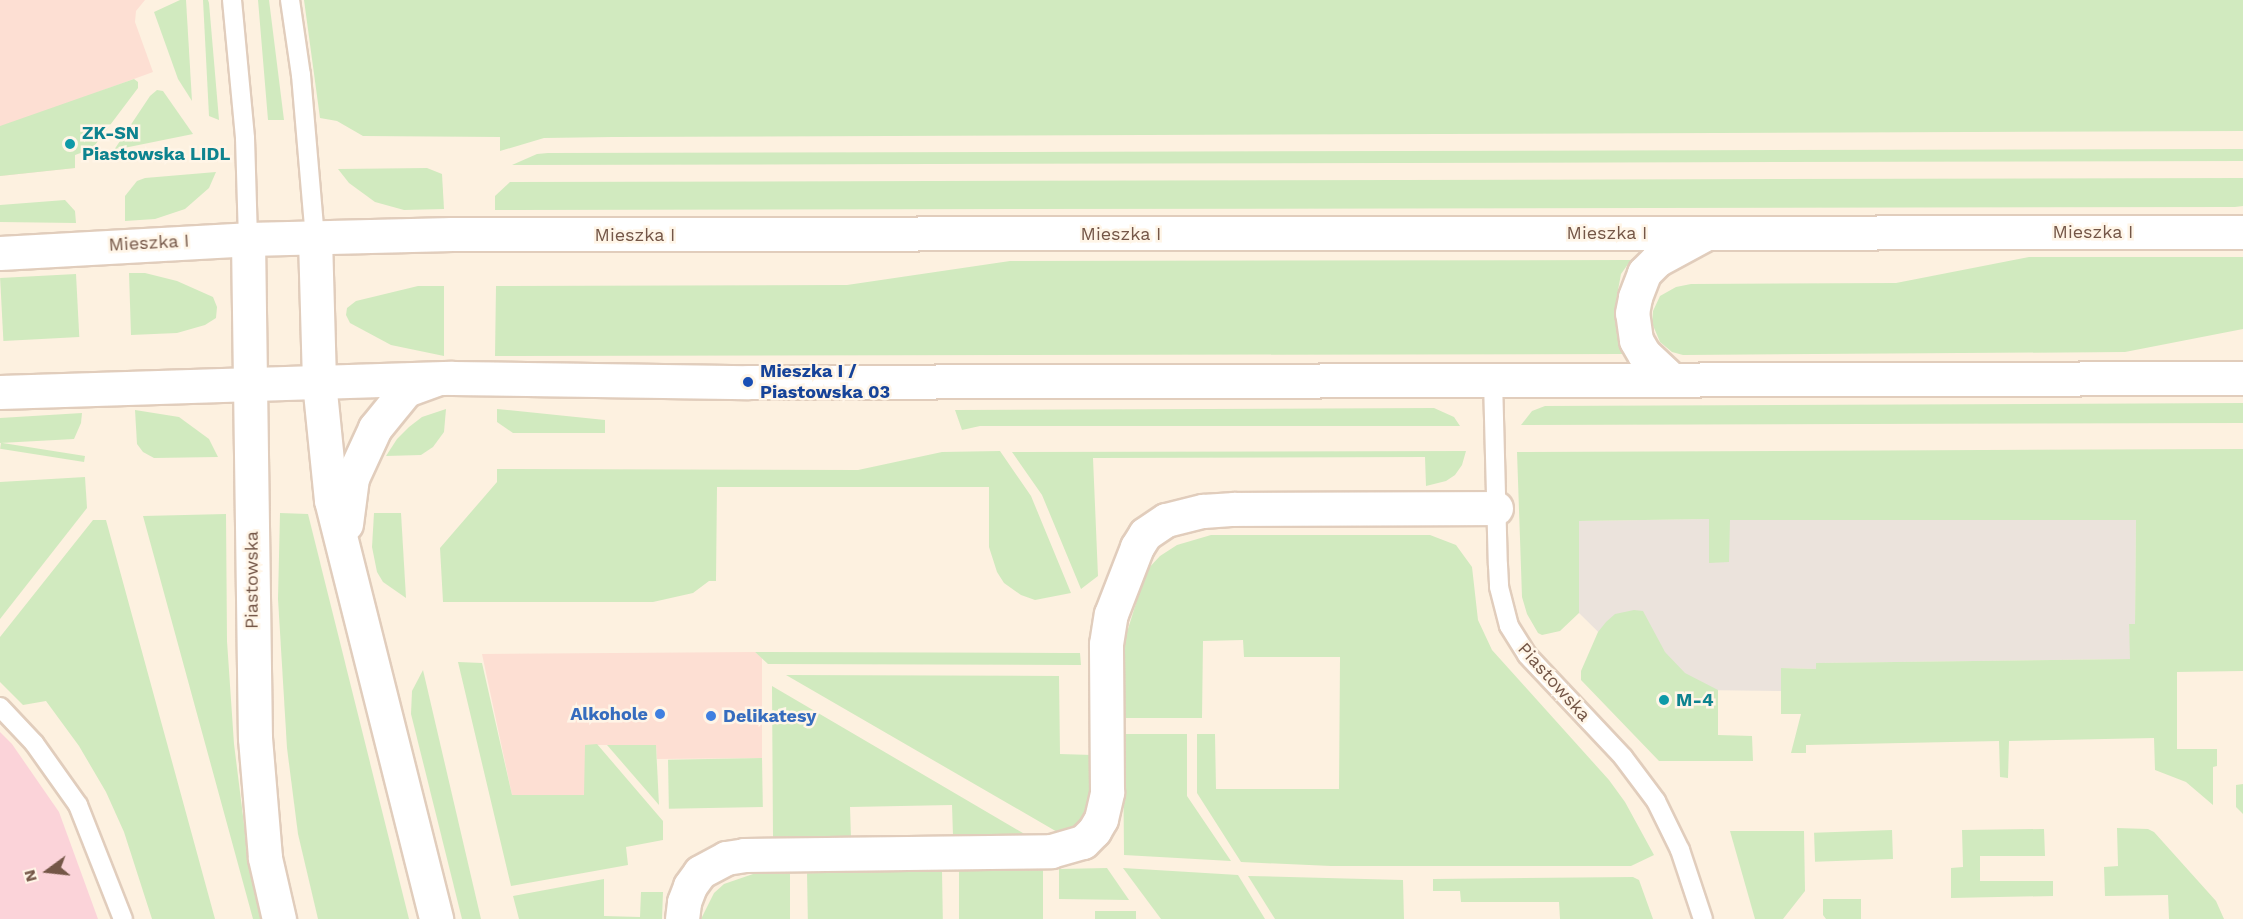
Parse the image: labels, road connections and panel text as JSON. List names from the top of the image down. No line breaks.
{"streets":{"street":["Mieszka I","Piastowska"]},"crossings":[["Mieszka I","Piastowska"]],"places":["ZK-SN Piastowska LIDL","Mieszka I / Piastowska 03","M-4","Alkohole","Delikatesy"],"north":"left"}
